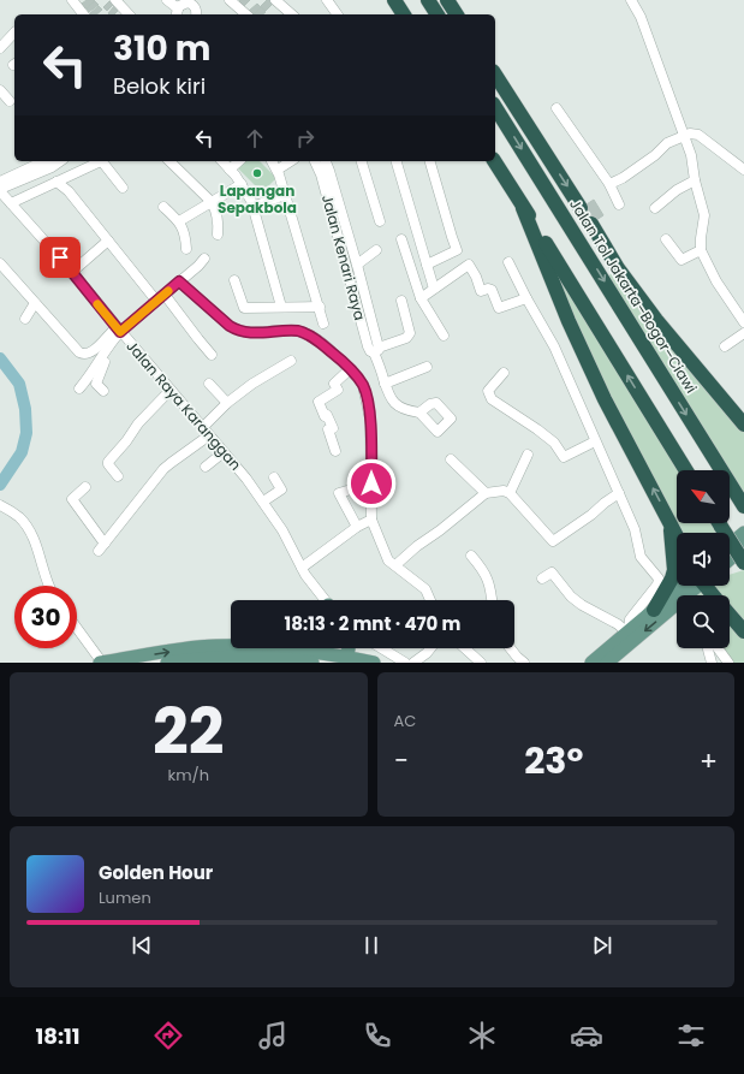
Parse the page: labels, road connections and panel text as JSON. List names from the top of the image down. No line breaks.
{"streets":{"highway":["Jalan Tol Jakarta–Bogor–Ciawi"],"street":["Jalan Kenari Raya","Jalan Raya Karanggan"]},"places":["Lapangan Sepakbola"],"north":"top left","page":{"turn":["310 m","Belok kiri"],"limit":"30","trip":"18:13 · 2 mnt · 470 m","tile":[["22","km/h"],"AC"],"heat":["−","23°","+"],"song":["Golden Hour","Lumen"],"tabs":"18:11"}}
